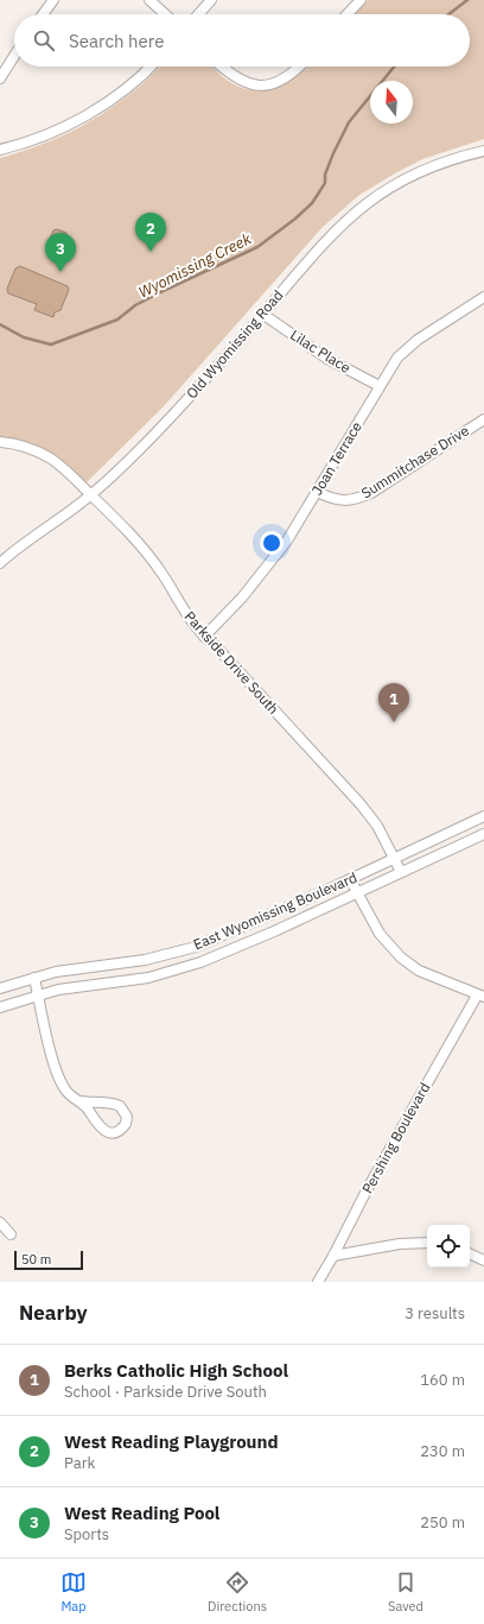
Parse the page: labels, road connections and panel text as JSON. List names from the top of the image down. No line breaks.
{"streets":{"street":["Old Wyomissing Road","Lilac Place","Joan Terrace","Summitchase Drive","Parkside Drive South","East Wyomissing Boulevard","Pershing Boulevard"]},"crossings":[["Old Wyomissing Road","Lilac Place"],["Old Wyomissing Road","Parkside Drive South"],["Lilac Place","Joan Terrace"],["Joan Terrace","Summitchase Drive"],["Joan Terrace","Parkside Drive South"],["Parkside Drive South","East Wyomissing Boulevard"]],"water":["Wyomissing Creek"],"scale_bar":"50 m","north":"top","page":{"search":"Search here","pins":["2","3","1"],"scale":"50 m","heading":["Nearby","3 results"],"list":[{"mark":"1","name":"Berks Catholic High School","note":"School · Parkside Drive South","value":"160 m"},{"mark":"2","name":"West Reading Playground","note":"Park","value":"230 m"},{"mark":"3","name":"West Reading Pool","note":"Sports","value":"250 m"}],"nav":["Map","Directions","Saved"]}}
